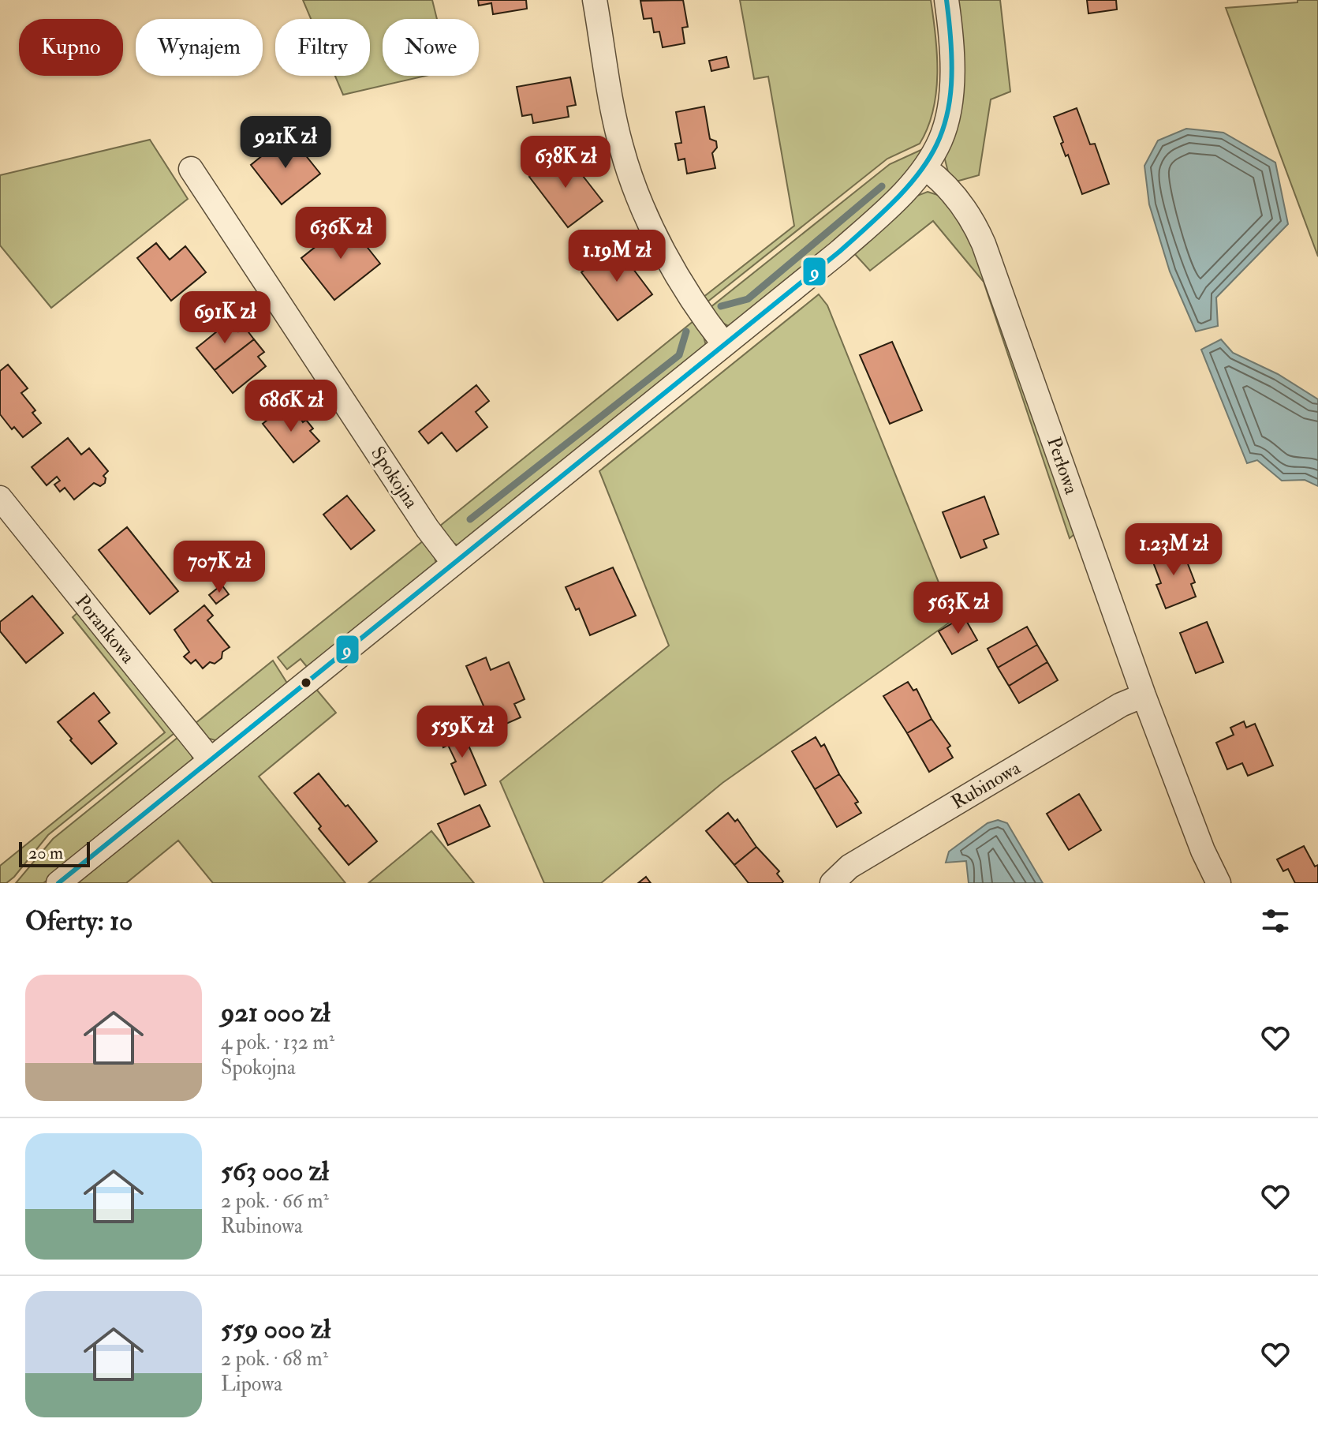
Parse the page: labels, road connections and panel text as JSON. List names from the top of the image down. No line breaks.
{"streets":{"street":["Perłowa","Spokojna","Porankowa","Rubinowa"]},"crossings":[["Perłowa","Rubinowa"]],"lines":["transit line 9"],"scale_bar":"20 m","page":{"chip":["Kupno","Wynajem","Filtry","Nowe"],"price":["921K zł","638K zł","636K zł","1.19M zł","691K zł","686K zł","1.23M zł","707K zł","563K zł","559K zł"],"scale":"20 m","heading":"Oferty: 10","list":[{"name":"921 000 zł","note":"4 pok. · 132 m² · Spokojna"},{"name":"563 000 zł","note":"2 pok. · 66 m² · Rubinowa"},{"name":"559 000 zł","note":"2 pok. · 68 m² · Lipowa"}]}}
